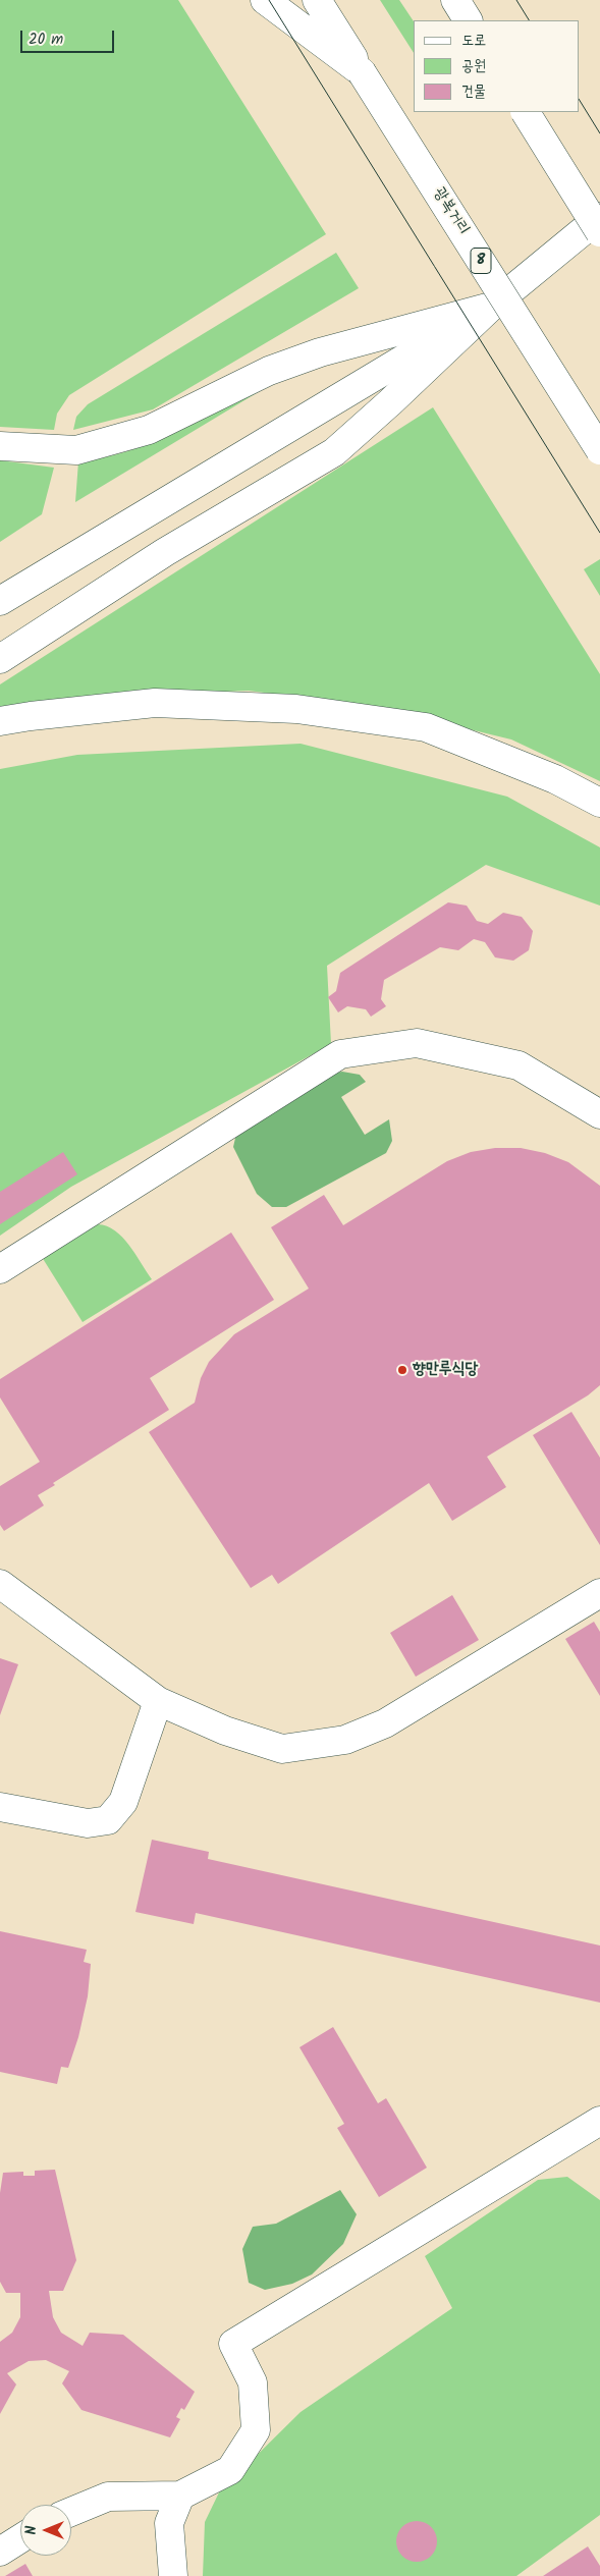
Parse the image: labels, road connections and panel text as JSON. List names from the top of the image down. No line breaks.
{"streets":{"main road":["광복거리","8"]},"places":["향만루식당"],"legend":["도로","공원","건물"],"scale_bar":"20 m","north":"left"}
